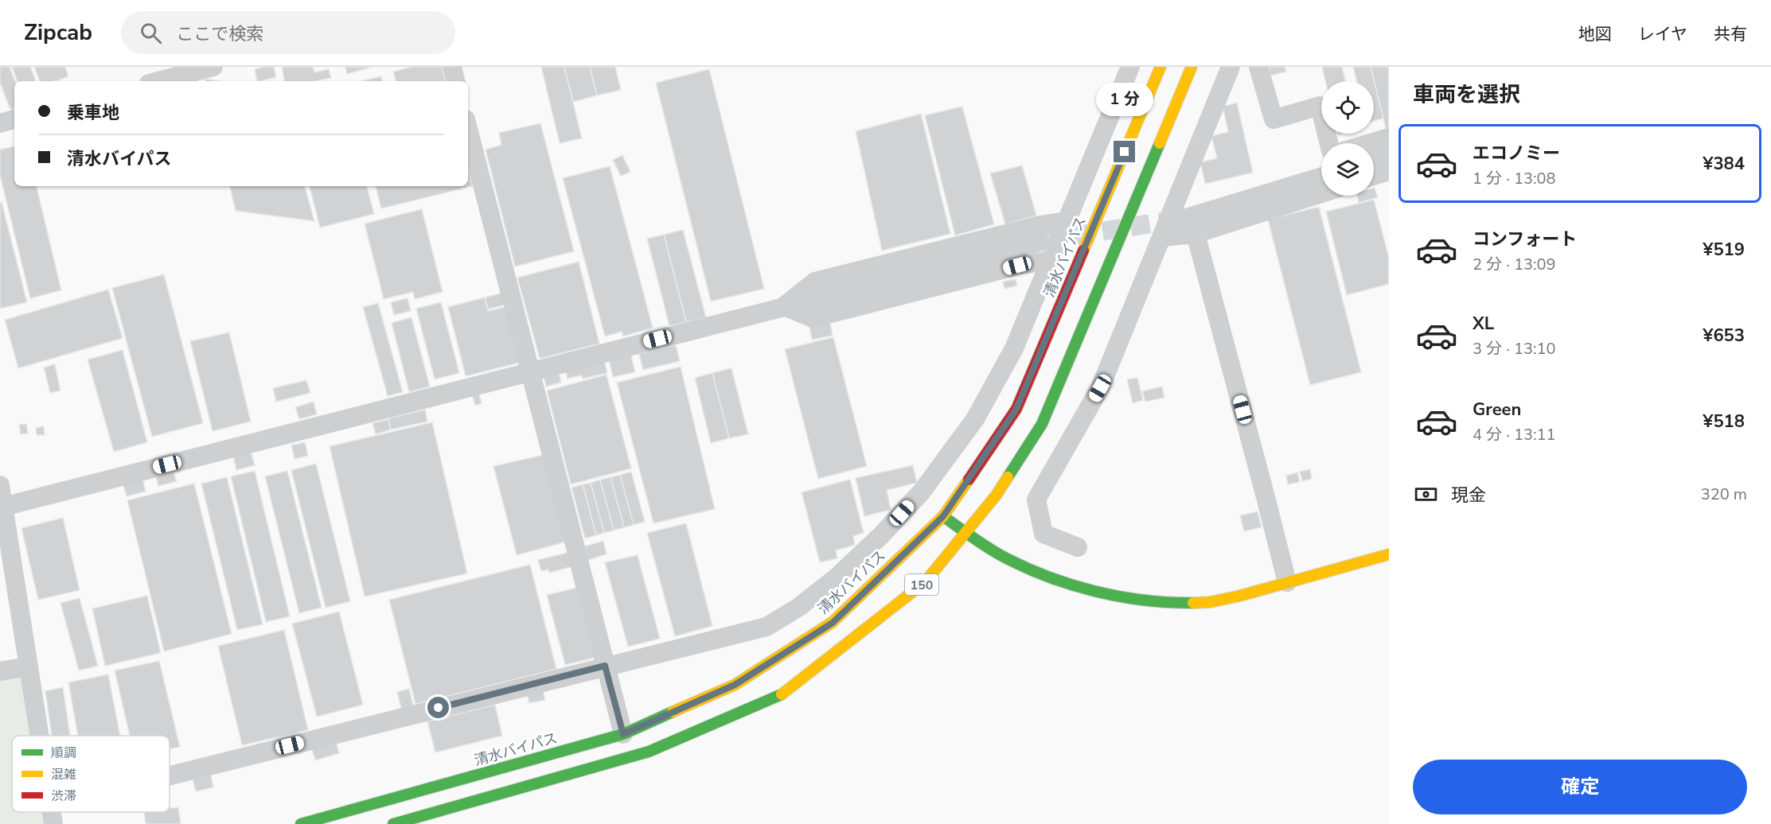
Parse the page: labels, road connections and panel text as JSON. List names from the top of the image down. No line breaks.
{"streets":{"main road":["清水バイパス","150"]},"legend":["順調","混雑","渋滞"],"page":{"header":"Zipcab","search":"ここで検索","nav":["地図","レイヤ","共有"],"heading":"車両を選択","banner":["乗車地","清水バイパス"],"bubble":"1 分","list":[{"name":"エコノミー","note":"1 分 · 13:08","value":"¥384"},{"name":"コンフォート","note":"2 分 · 13:09","value":"¥519"},{"name":"XL","note":"3 分 · 13:10","value":"¥653"},{"name":"Green","note":"4 分 · 13:11","value":"¥518"}],"pay":["現金","320 m"],"buttons":"確定"}}
